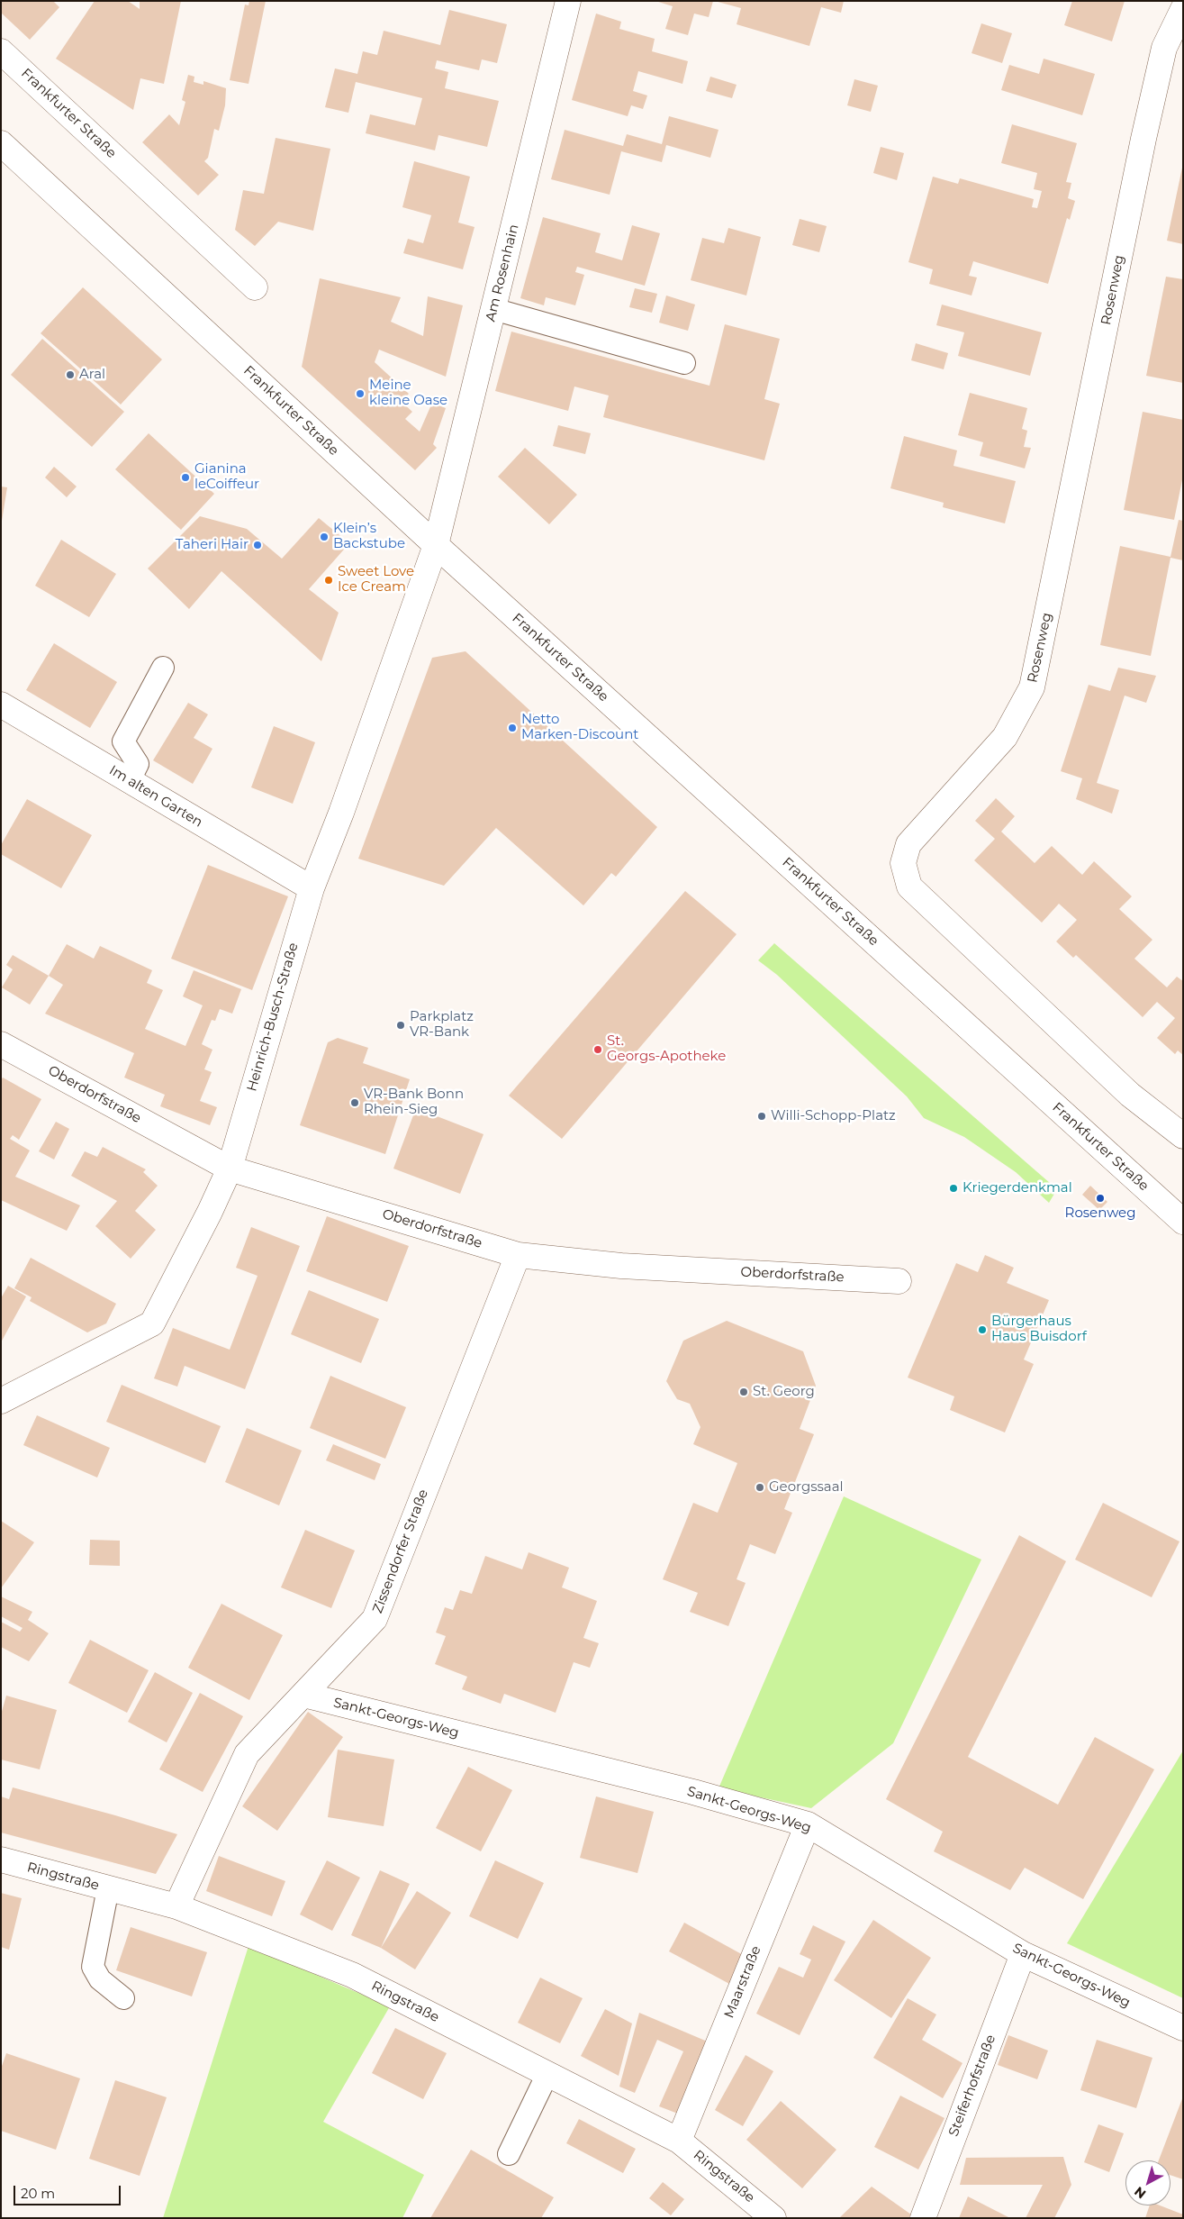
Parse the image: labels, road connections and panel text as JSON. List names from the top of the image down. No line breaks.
{"streets":{"street":["Frankfurter Straße","Am Rosenhain","Rosenweg","Im alten Garten","Heinrich-Busch-Straße","Oberdorfstraße","Zissendorfer Straße","Sankt-Georgs-Weg","Ringstraße","Maarstraße","Steiferhofstraße"]},"crossings":[["Frankfurter Straße","Am Rosenhain"],["Frankfurter Straße","Heinrich-Busch-Straße"],["Am Rosenhain","Heinrich-Busch-Straße"],["Im alten Garten","Heinrich-Busch-Straße"],["Heinrich-Busch-Straße","Oberdorfstraße"],["Oberdorfstraße","Zissendorfer Straße"],["Zissendorfer Straße","Sankt-Georgs-Weg"],["Zissendorfer Straße","Ringstraße"],["Sankt-Georgs-Weg","Maarstraße"],["Sankt-Georgs-Weg","Steiferhofstraße"],["Ringstraße","Maarstraße"]],"places":["Aral","Meine kleine Oase","Gianina leCoiffeur","Klein’s Backstube","Taheri Hair","Sweet Love Ice Cream","Netto Marken-Discount","Parkplatz VR-Bank","St. Georgs-Apotheke","VR-Bank Bonn Rhein-Sieg","Willi-Schopp-Platz","Kriegerdenkmal","Rosenweg","Bürgerhaus Haus Buisdorf","St. Georg","Georgssaal"],"scale_bar":"20 m","north":"bottom left"}
